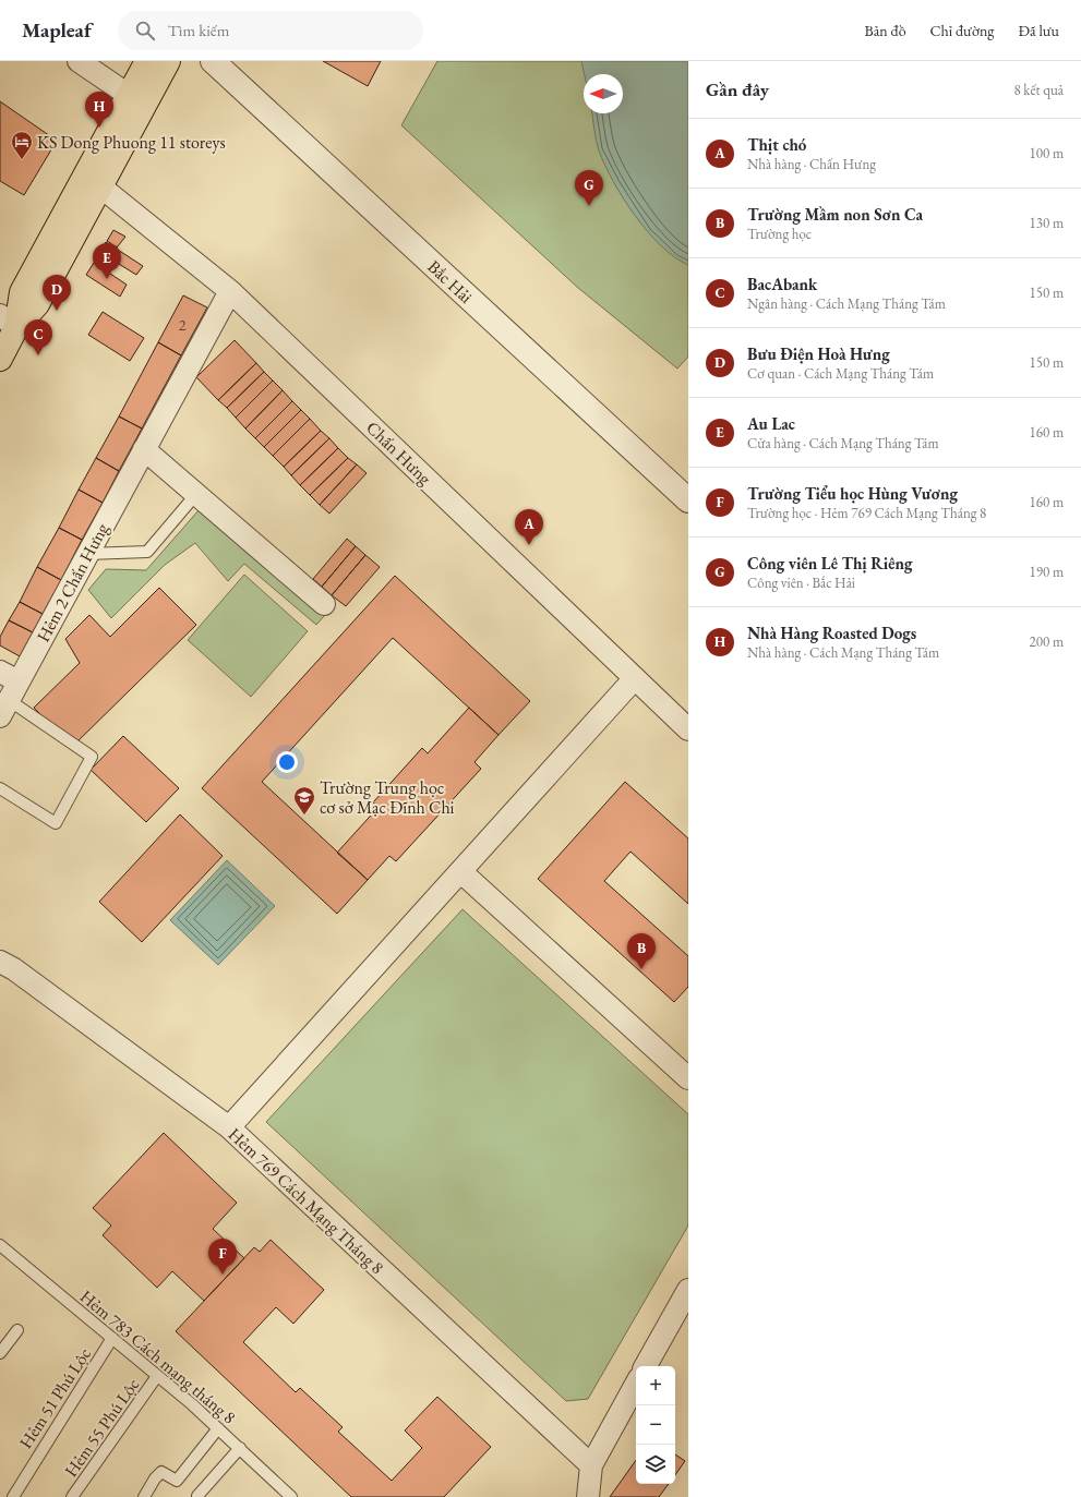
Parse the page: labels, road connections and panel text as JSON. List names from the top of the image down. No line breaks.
{"streets":{"street":["Bắc Hải","Chấn Hưng","Hẻm 2 Chấn Hưng","Hẻm 769 Cách Mạng Tháng 8"],"lane":["Hẻm 783 Cách mạng tháng 8","Hẻm 51 Phú Lộc","Hẻm 55 Phú Lộc"]},"crossings":[["Chấn Hưng","Hẻm 2 Chấn Hưng"],["Hẻm 783 Cách mạng tháng 8","Hẻm 51 Phú Lộc"],["Hẻm 783 Cách mạng tháng 8","Hẻm 55 Phú Lộc"]],"places":{"hotel":["KS Dong Phuong 11 storeys"],"school or university":["Trường Trung học cơ sở Mạc Đĩnh Chi"]},"house_numbers":["2"],"north":"left","page":{"header":"Mapleaf","search":"Tìm kiếm","nav":["Bản đồ","Chỉ đường","Đã lưu"],"heading":["Gần đây","8 kết quả"],"pins":["H","G","E","D","C","A","B","F"],"list":[{"mark":"A","name":"Thịt chó","note":"Nhà hàng · Chấn Hưng","value":"100 m"},{"mark":"B","name":"Trường Mầm non Sơn Ca","note":"Trường học","value":"130 m"},{"mark":"C","name":"BacAbank","note":"Ngân hàng · Cách Mạng Tháng Tám","value":"150 m"},{"mark":"D","name":"Bưu Điện Hoà Hưng","note":"Cơ quan · Cách Mạng Tháng Tám","value":"150 m"},{"mark":"E","name":"Au Lac","note":"Cửa hàng · Cách Mạng Tháng Tám","value":"160 m"},{"mark":"F","name":"Trường Tiểu học Hùng Vương","note":"Trường học · Hẻm 769 Cách Mạng Tháng 8","value":"160 m"},{"mark":"G","name":"Công viên Lê Thị Riêng","note":"Công viên · Bắc Hải","value":"190 m"},{"mark":"H","name":"Nhà Hàng Roasted Dogs","note":"Nhà hàng · Cách Mạng Tháng Tám","value":"200 m"}],"map_buttons":["+","−"]}}
